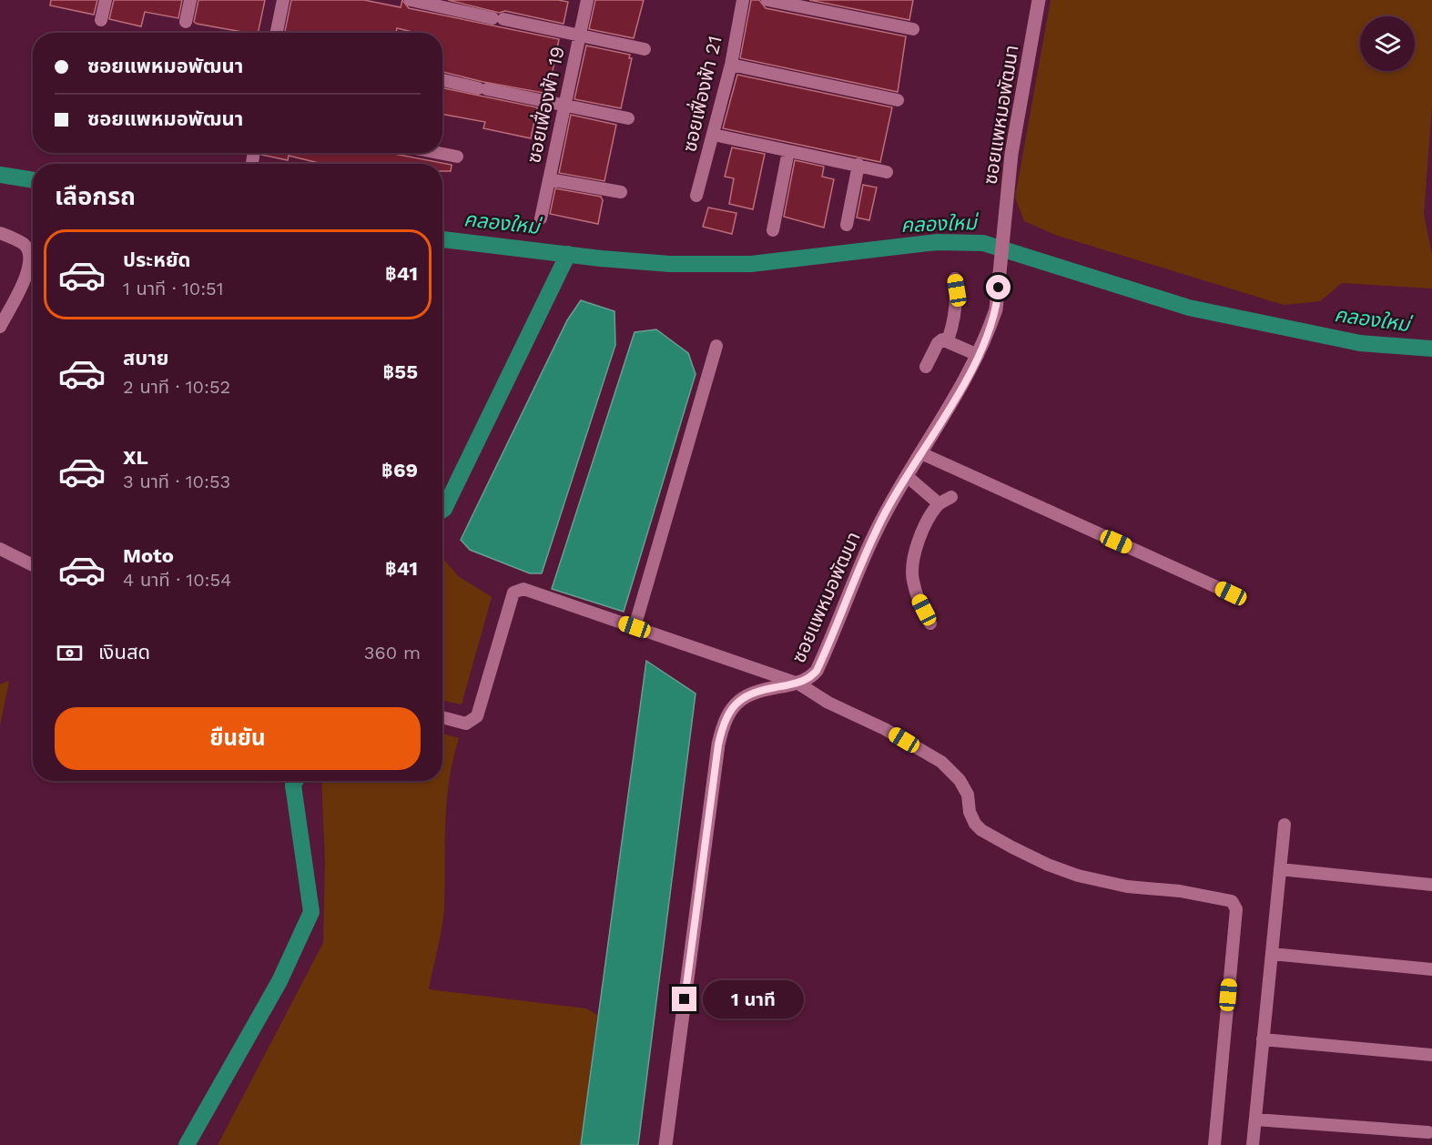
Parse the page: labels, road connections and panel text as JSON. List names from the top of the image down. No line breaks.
{"streets":{"street":["ซอยเฟื่องฟ้า 21","ซอยเฟื่องฟ้า 19","ซอยแพหมอพัฒนา"]},"water":["คลองใหม่"],"page":{"banner":["ซอยแพหมอพัฒนา","ซอยแพหมอพัฒนา"],"heading":"เลือกรถ","list":[{"name":"ประหยัด","note":"1 นาที · 10:51","value":"฿41"},{"name":"สบาย","note":"2 นาที · 10:52","value":"฿55"},{"name":"XL","note":"3 นาที · 10:53","value":"฿69"},{"name":"Moto","note":"4 นาที · 10:54","value":"฿41"}],"pay":["เงินสด","360 m"],"buttons":"ยืนยัน","bubble":"1 นาที"}}
